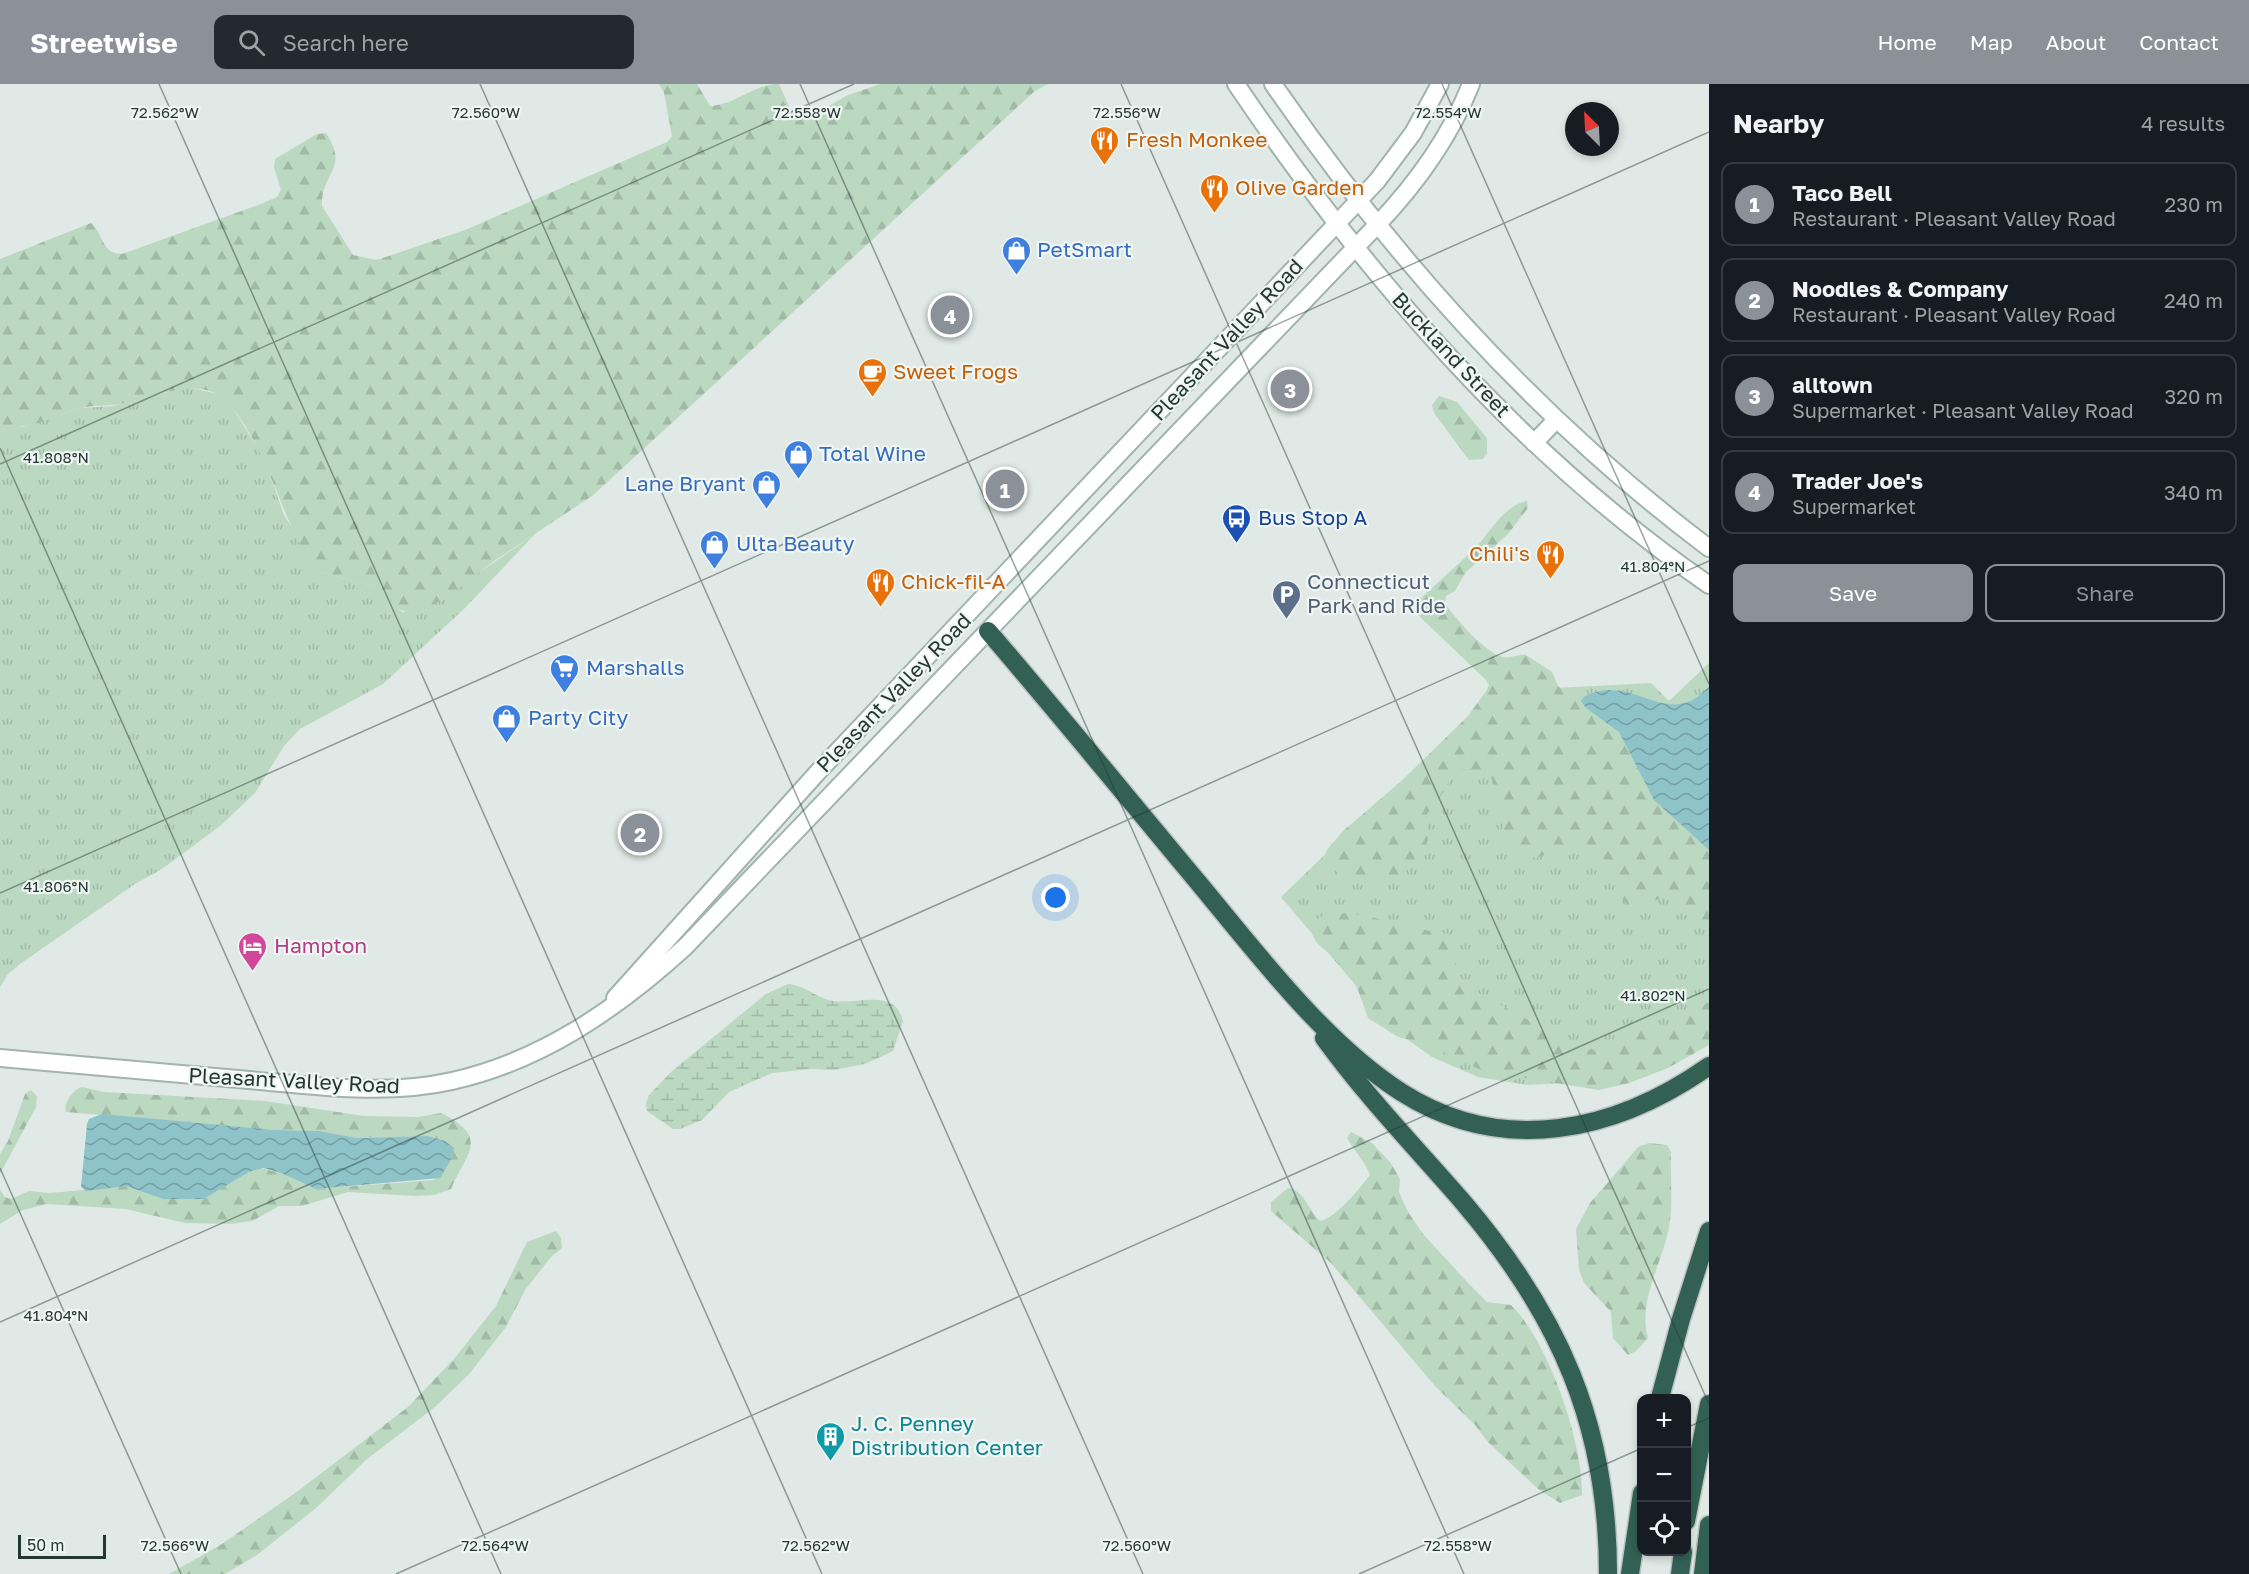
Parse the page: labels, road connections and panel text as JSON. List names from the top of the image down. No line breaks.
{"streets":{"main road":["Pleasant Valley Road","Buckland Street"]},"crossings":[["Pleasant Valley Road","Buckland Street"]],"places":{"restaurant":["Fresh Monkee","Olive Garden","Chili's","Chick-fil-A"],"shop":["PetSmart","Total Wine","Lane Bryant","Ulta Beauty","Party City"],"cafe":["Sweet Frogs"],"bus stop":["Bus Stop A"],"parking":["Connecticut Park and Ride"],"supermarket":["Marshalls"],"hotel":["Hampton"],"building":["J. C. Penney Distribution Center"]},"scale_bar":"50 m","north":"top left","page":{"header":"Streetwise","search":"Search here","nav":["Home","Map","About","Contact"],"heading":["Nearby","4 results"],"list":[{"mark":"1","name":"Taco Bell","note":"Restaurant · Pleasant Valley Road","value":"230 m"},{"mark":"2","name":"Noodles & Company","note":"Restaurant · Pleasant Valley Road","value":"240 m"},{"mark":"3","name":"alltown","note":"Supermarket · Pleasant Valley Road","value":"320 m"},{"mark":"4","name":"Trader Joe's","note":"Supermarket","value":"340 m"}],"pins":["4","3","1","2"],"buttons":["Save","Share"],"map_buttons":["+","−"],"scale":"50 m"},"coordinates":["72.562°W","72.560°W","72.558°W","72.556°W","72.554°W","41.808°N","41.804°N","41.806°N","41.802°N","72.566°W","72.564°W"]}
